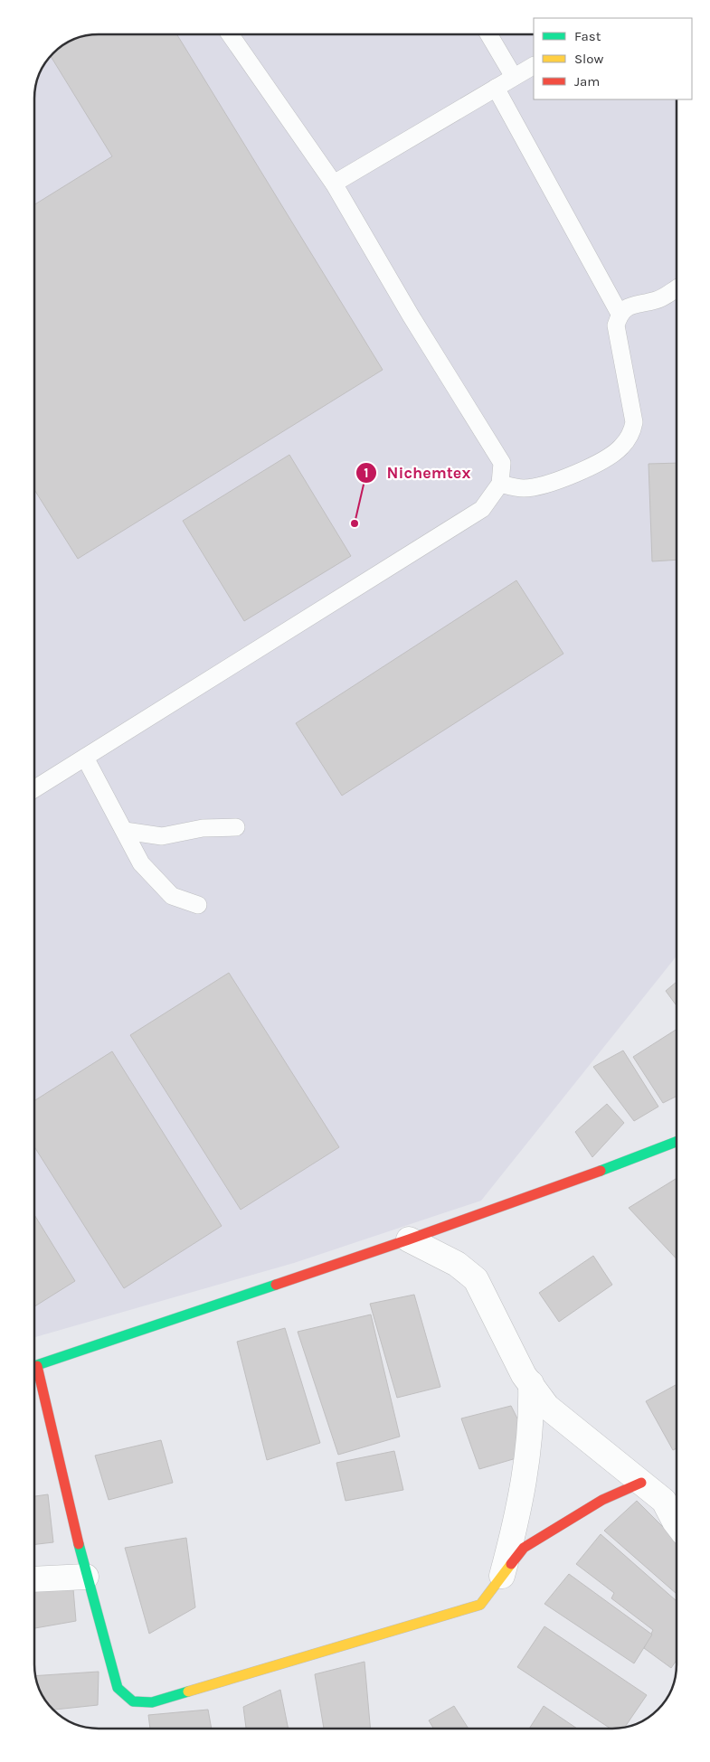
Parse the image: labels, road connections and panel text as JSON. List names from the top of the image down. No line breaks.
{"places":["Nichemtex"],"legend":["Fast","Slow","Jam"]}
